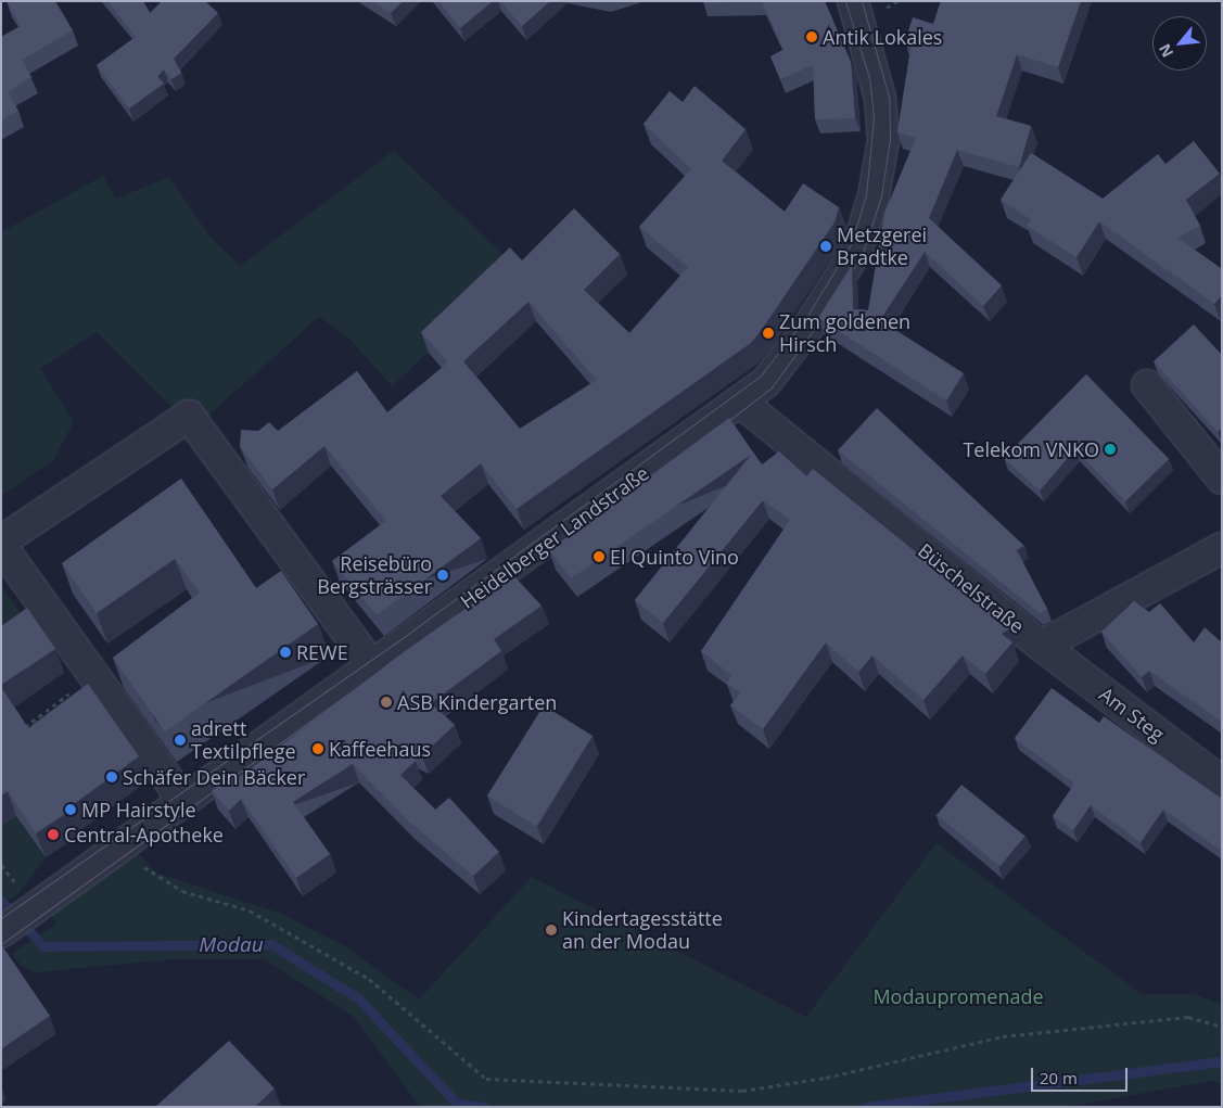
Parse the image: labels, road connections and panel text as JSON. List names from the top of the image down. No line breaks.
{"streets":{"street":["Heidelberger Landstraße","Büschelstraße","Am Steg"]},"crossings":[["Heidelberger Landstraße","Büschelstraße"],["Büschelstraße","Am Steg"]],"water":["Modau"],"parks":["Modaupromenade"],"places":["Antik Lokales","Metzgerei Bradtke","Zum goldenen Hirsch","Telekom VNKO","El Quinto Vino","Reisebüro Bergsträsser","REWE","ASB Kindergarten","adrett Textilpflege","Kaffeehaus","Schäfer Dein Bäcker","MP Hairstyle","Central-Apotheke","Kindertagesstätte an der Modau"],"scale_bar":"20 m","north":"bottom left"}
